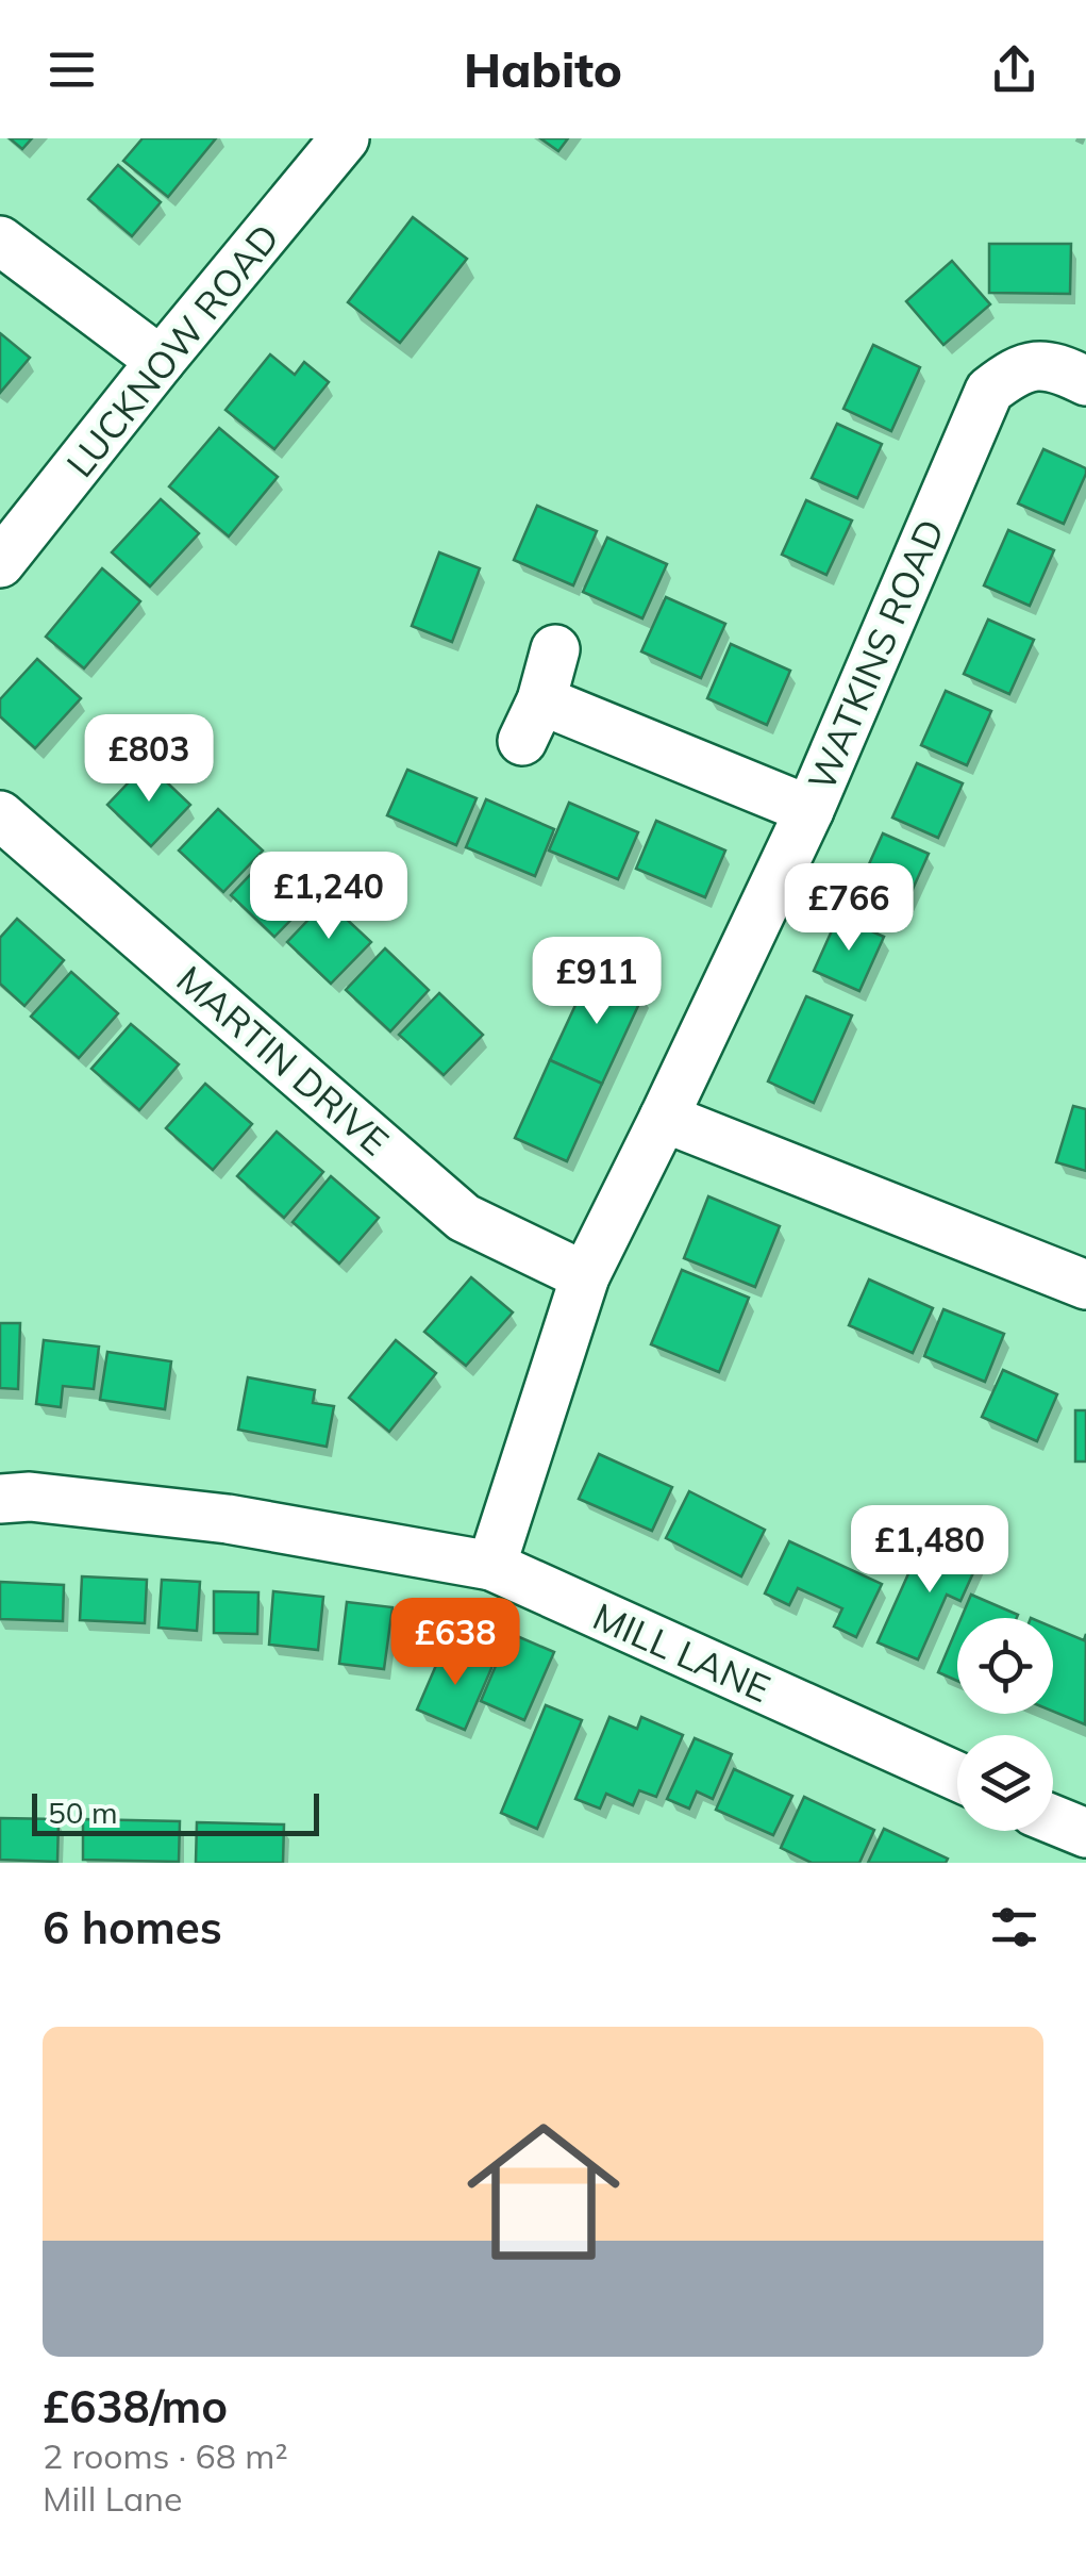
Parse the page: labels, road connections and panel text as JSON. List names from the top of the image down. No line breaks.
{"streets":{"street":["LUCKNOW ROAD","WATKINS ROAD","MARTIN DRIVE","MILL LANE"]},"crossings":[["WATKINS ROAD","MARTIN DRIVE"],["WATKINS ROAD","MILL LANE"]],"scale_bar":"50 m","page":{"header":"Habito","price":["£803","£1,240","£766","£911","£1,480","£638"],"scale":"50 m","heading":"6 homes","list":[{"name":"£638/mo","note":"2 rooms · 68 m² · Mill Lane"}]}}
